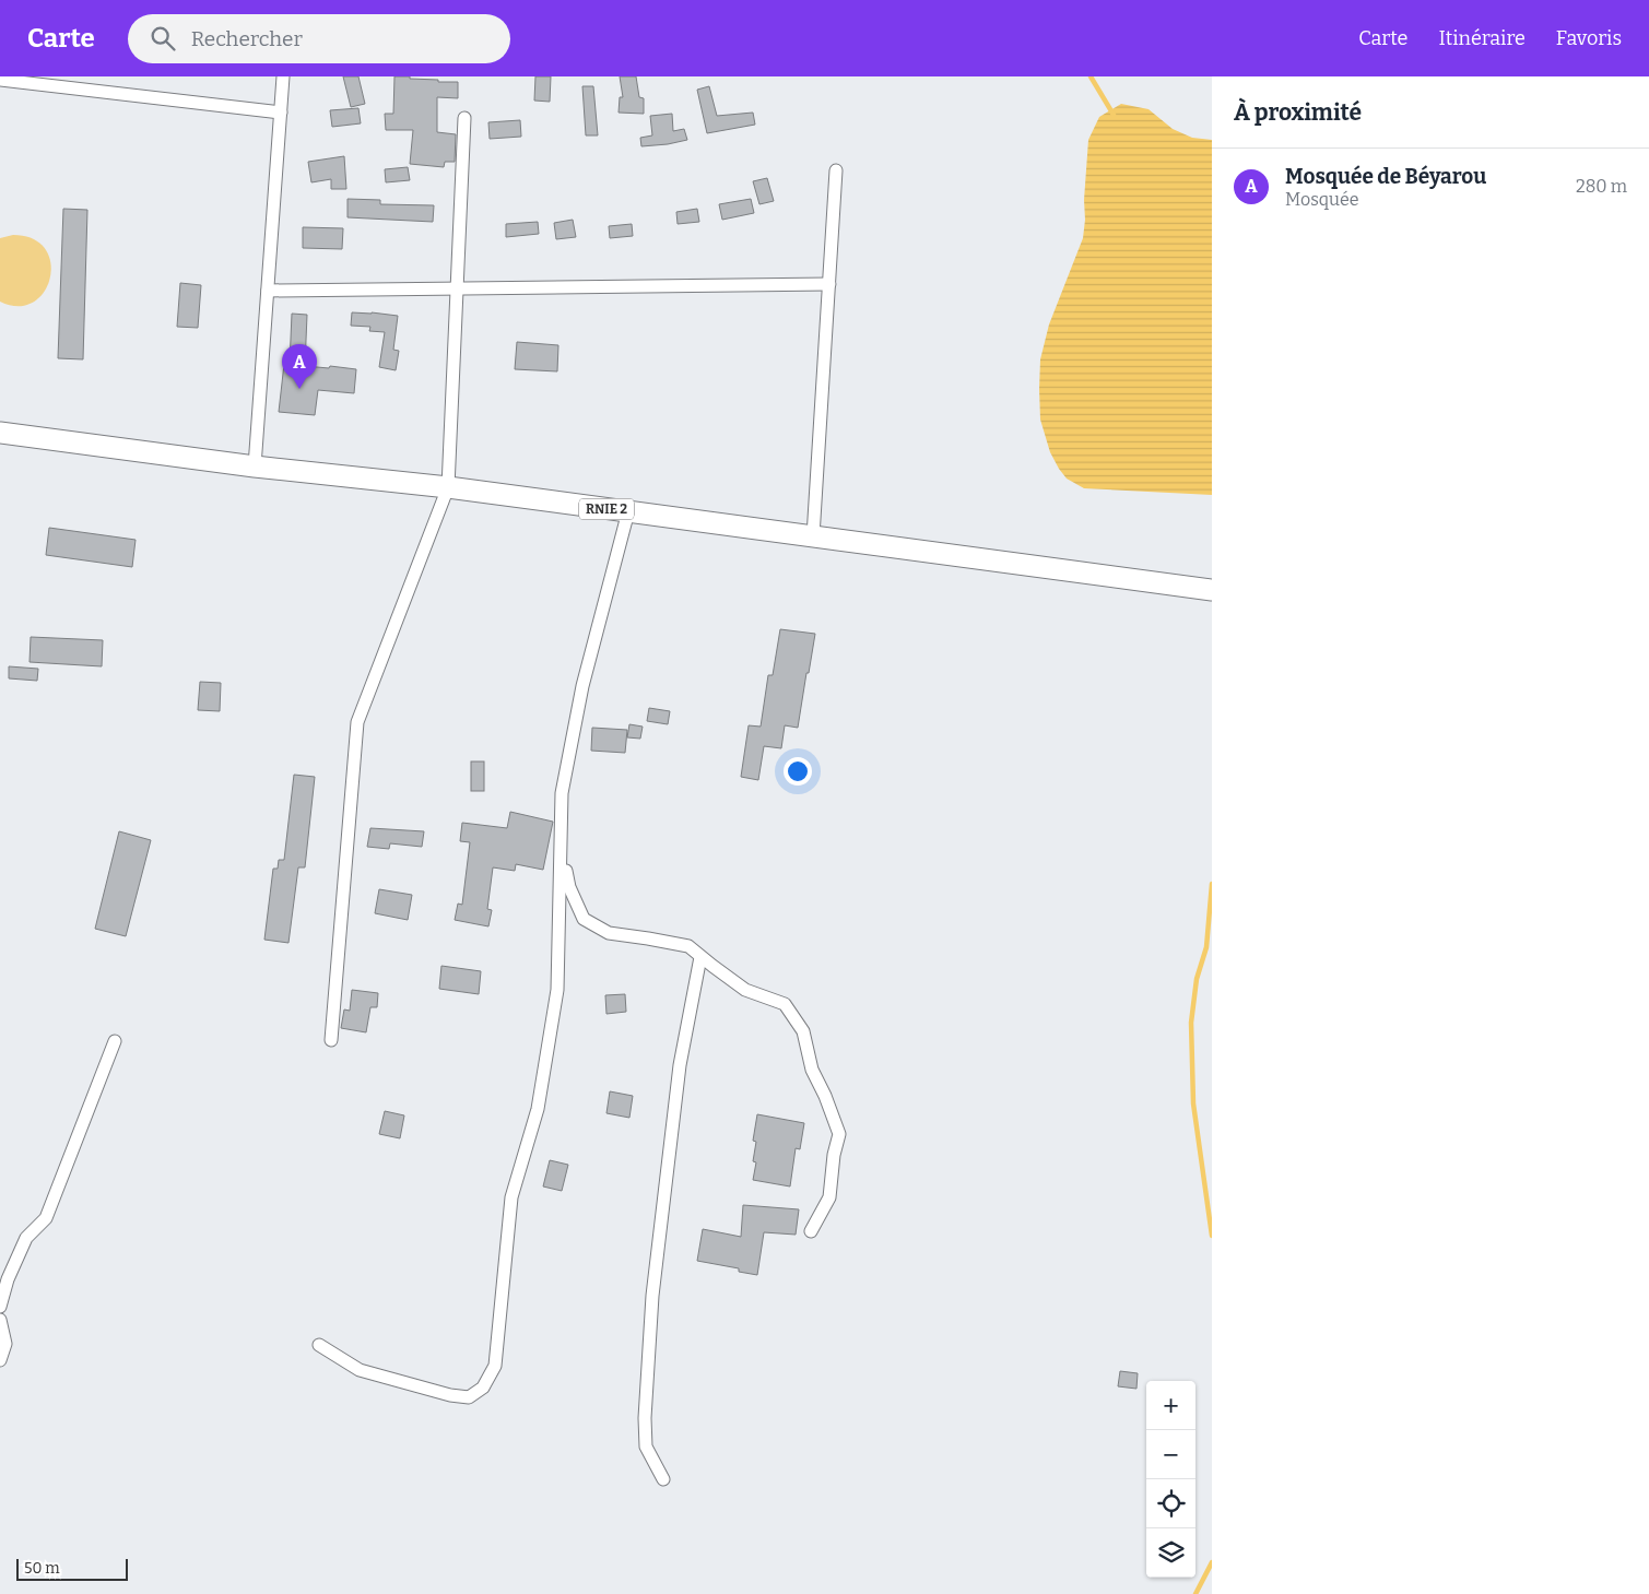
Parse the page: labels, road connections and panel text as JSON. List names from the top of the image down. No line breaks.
{"streets":{"main road":["RNIE 2"]},"scale_bar":"50 m","page":{"header":"Carte","search":"Rechercher","nav":["Carte","Itinéraire","Favoris"],"heading":"À proximité","list":[{"mark":"A","name":"Mosquée de Béyarou","note":"Mosquée","value":"280 m"}],"pins":"A","map_buttons":["+","−"],"scale":"50 m"}}
